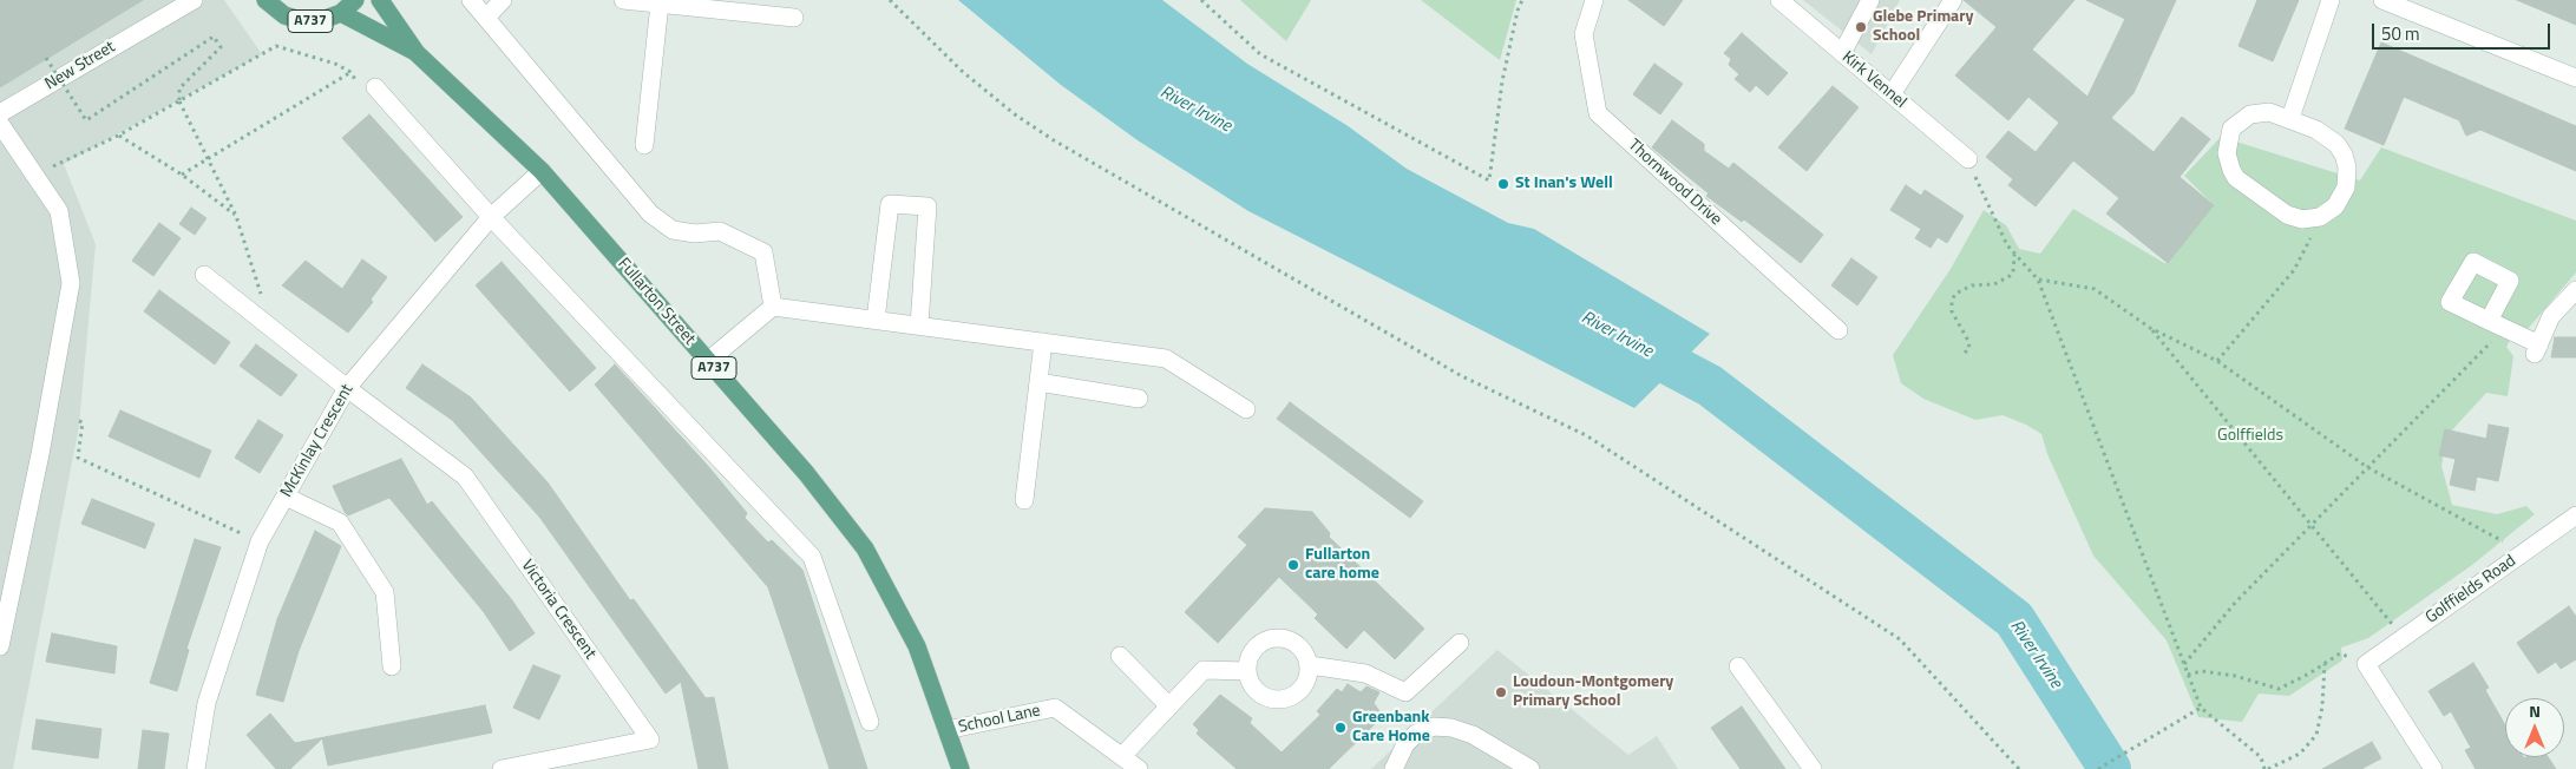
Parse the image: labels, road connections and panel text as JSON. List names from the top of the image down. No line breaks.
{"streets":{"main road":["A737","Fullarton Street"],"street":["New Street","Kirk Vennel","Thornwood Drive","McKinlay Crescent","Golffields Road","Victoria Crescent","School Lane"]},"crossings":[["A737","Fullarton Street"],["A737","School Lane"],["Fullarton Street","McKinlay Crescent"],["Fullarton Street","School Lane"],["McKinlay Crescent","Victoria Crescent"]],"water":["River Irvine"],"parks":["Golffields"],"places":["Glebe Primary School","St Inan's Well","Fullarton care home","Loudoun-Montgomery Primary School","Greenbank Care Home"],"scale_bar":"50 m","north":"top"}
